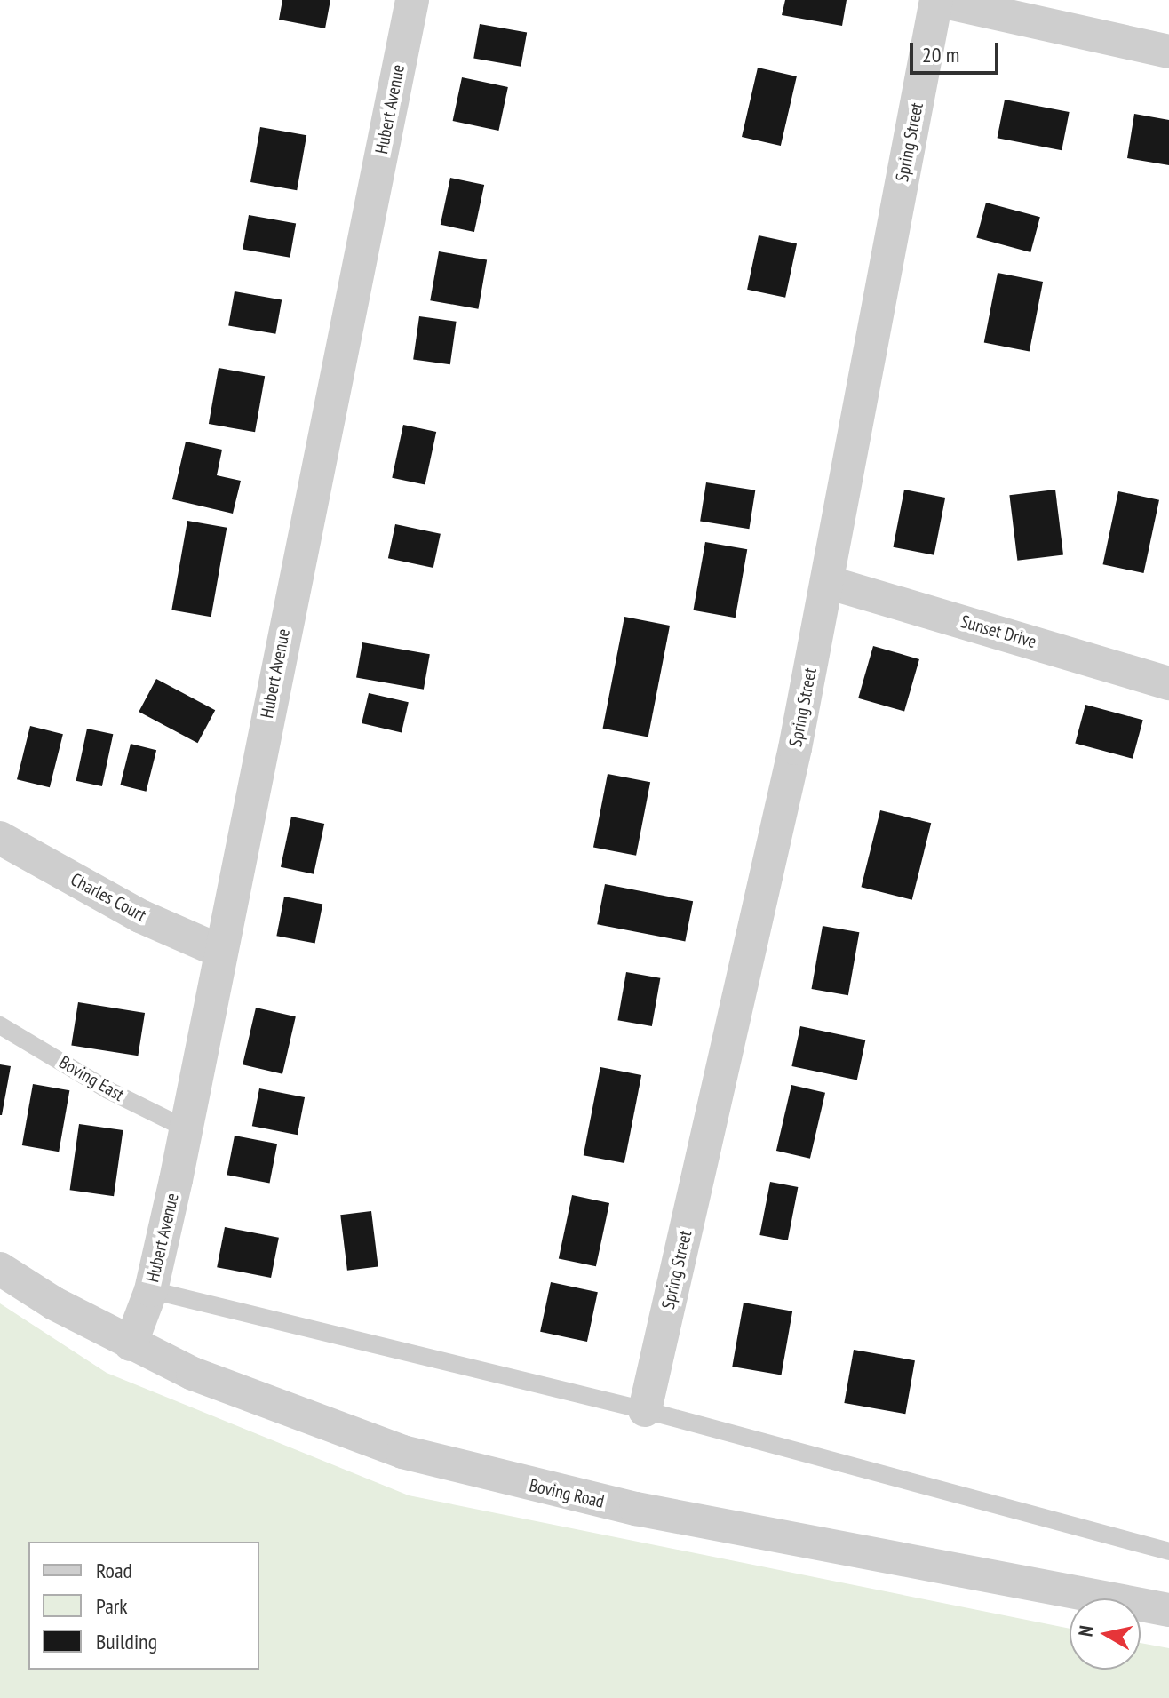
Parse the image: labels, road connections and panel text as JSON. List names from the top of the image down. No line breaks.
{"streets":{"street":["Hubert Avenue","Spring Street","Sunset Drive","Charles Court","Boving Road"],"lane":["Boving East"]},"crossings":[["Hubert Avenue","Charles Court"],["Hubert Avenue","Boving East"],["Hubert Avenue","Boving Road"],["Spring Street","Sunset Drive"]],"legend":["Road","Park","Building"],"scale_bar":"20 m","north":"left"}
